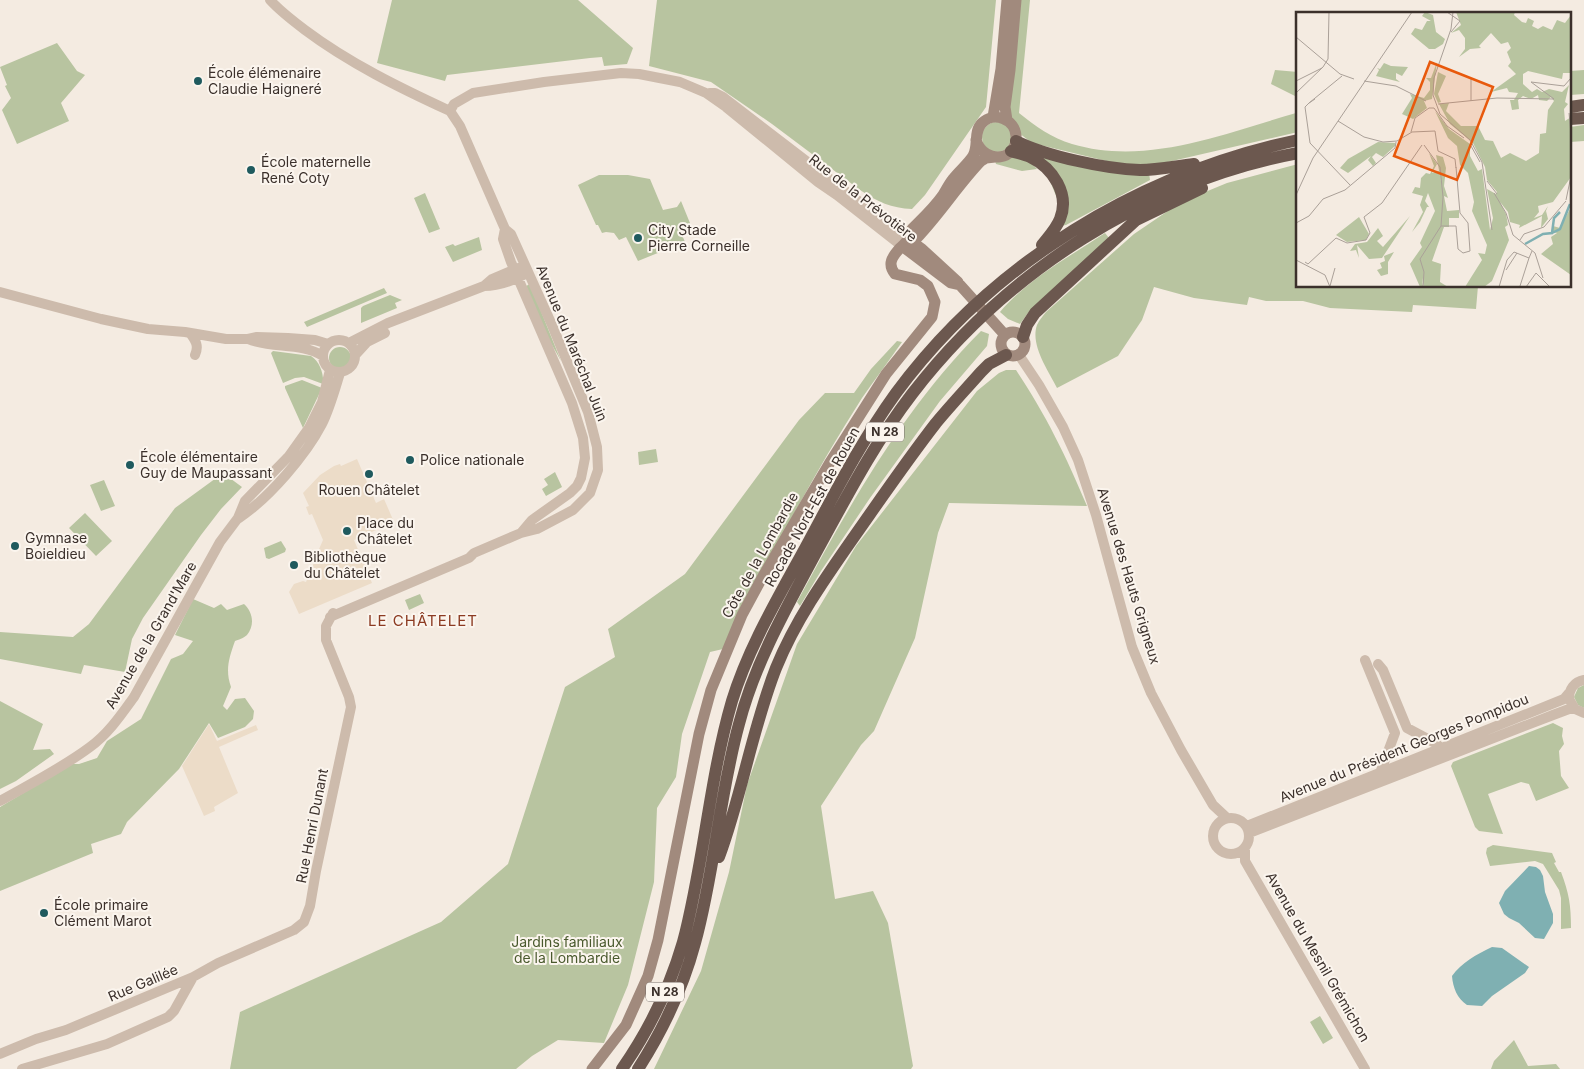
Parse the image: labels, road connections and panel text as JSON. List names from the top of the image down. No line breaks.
{"streets":{"highway":["N 28","Rocade Nord-Est de Rouen"],"main road":["Côte de la Lombardie"],"street":["Rue de la Prévotière","Avenue du Maréchal Juin","Avenue des Hauts Grigneux","Avenue de la Grand'Mare","Avenue du Président Georges Pompidou","Rue Henri Dunant","Avenue du Mesnil Grémichon","Rue Galilée"]},"crossings":[["Rue de la Prévotière","Avenue du Maréchal Juin"],["Rue de la Prévotière","Côte de la Lombardie"],["Avenue du Maréchal Juin","Rue Henri Dunant"],["Avenue des Hauts Grigneux","Avenue du Président Georges Pompidou"],["Avenue des Hauts Grigneux","Avenue du Mesnil Grémichon"],["Avenue du Président Georges Pompidou","Avenue du Mesnil Grémichon"],["Rue Henri Dunant","Rue Galilée"]],"districts":["LE CHÂTELET"],"parks":["Jardins familiaux de la Lombardie"],"places":["École élémenaire Claudie Haigneré","École maternelle René Coty","City Stade Pierre Corneille","Police nationale","École élémentaire Guy de Maupassant","Rouen Châtelet","Place du Châtelet","Gymnase Boieldieu","Bibliothèque du Châtelet","École primaire Clément Marot"]}
